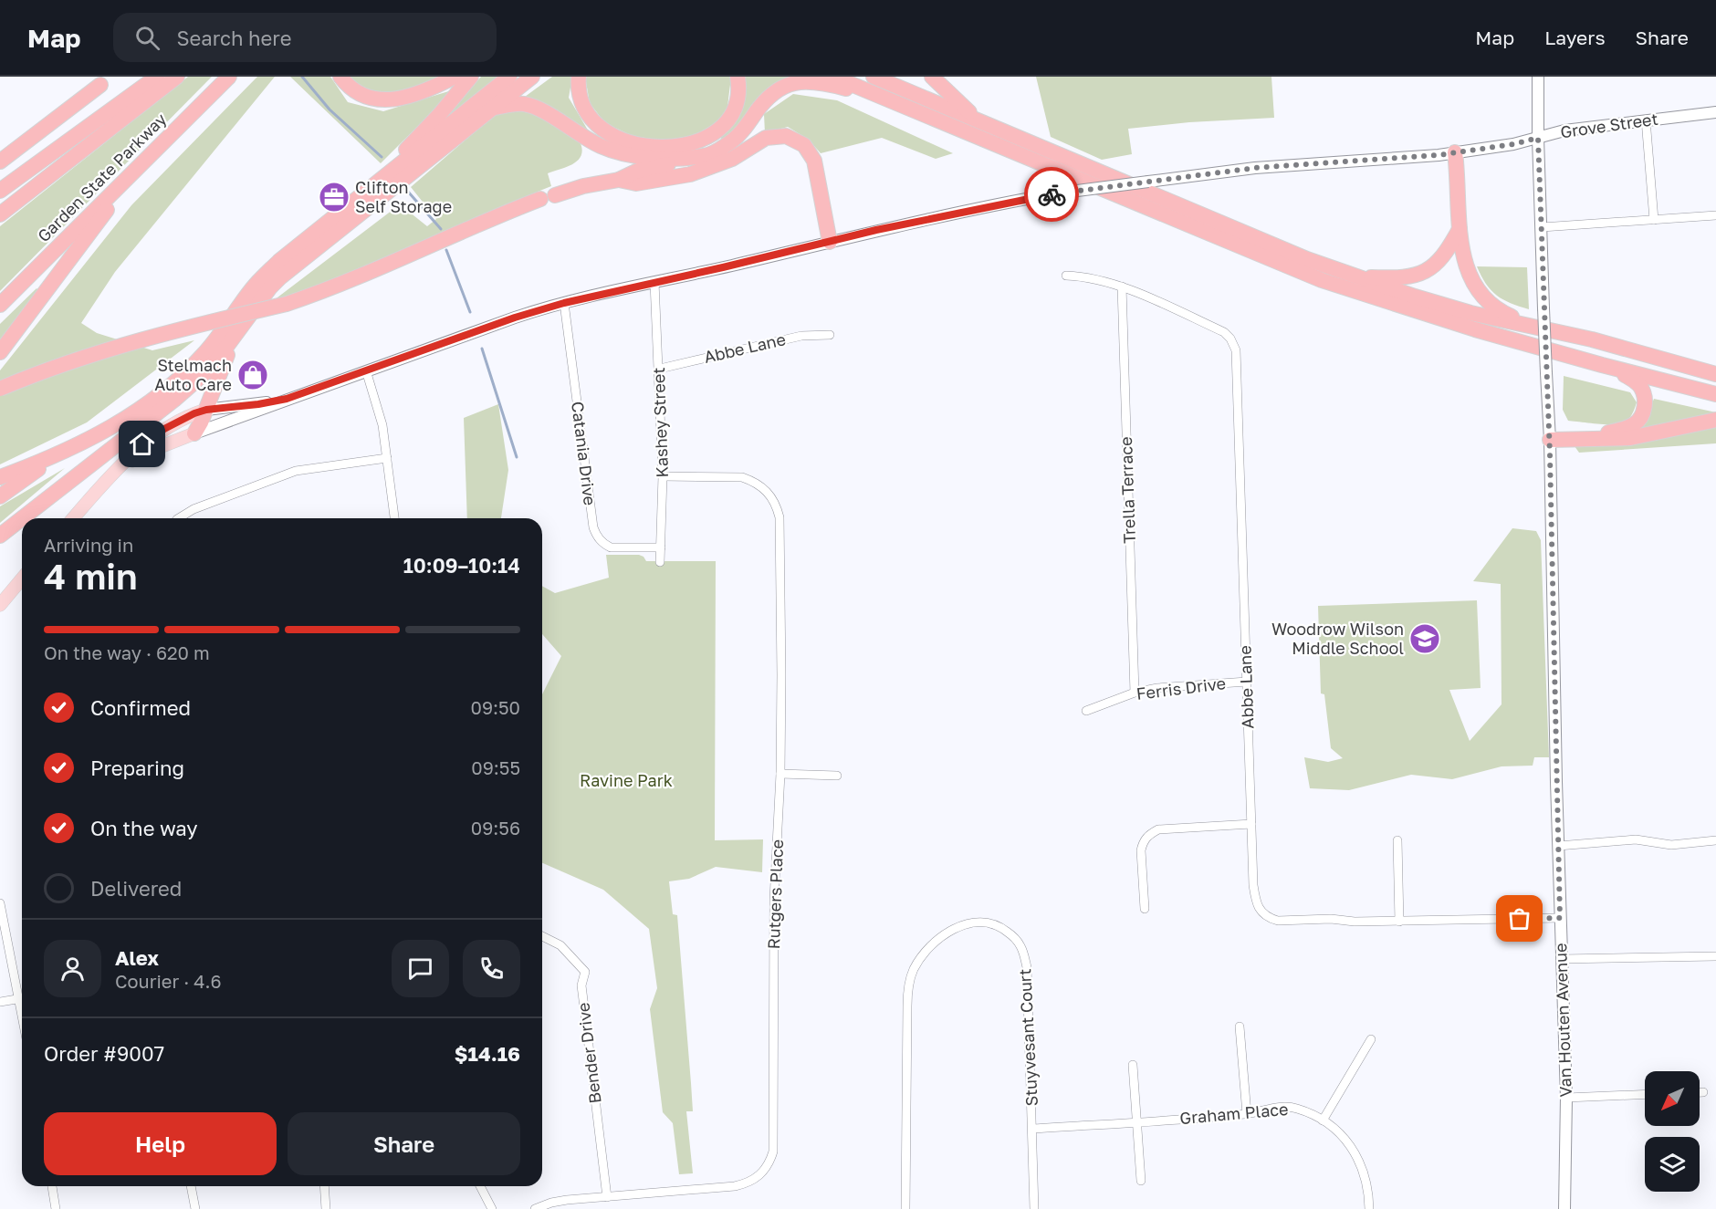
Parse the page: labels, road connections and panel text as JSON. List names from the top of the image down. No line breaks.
{"streets":{"highway":["Garden State Parkway"],"street":["Grove Street","Abbe Lane","Kashey Street","Catania Drive","Trella Terrace","Ferris Drive","Rutgers Place","Van Houten Avenue","Stuyvesant Court","Bender Drive","Graham Place"]},"crossings":[["Grove Street","Kashey Street"],["Grove Street","Catania Drive"],["Grove Street","Van Houten Avenue"],["Abbe Lane","Kashey Street"],["Abbe Lane","Trella Terrace"],["Abbe Lane","Ferris Drive"],["Abbe Lane","Van Houten Avenue"],["Kashey Street","Catania Drive"],["Kashey Street","Rutgers Place"],["Trella Terrace","Ferris Drive"],["Rutgers Place","Bender Drive"],["Stuyvesant Court","Graham Place"]],"parks":["Ravine Park"],"places":{"office":["Clifton Self Storage"],"shop":["Stelmach Auto Care"],"school or university":["Woodrow Wilson Middle School"]},"north":"bottom left","page":{"header":"Map","search":"Search here","nav":["Map","Layers","Share"],"heading":["4 min","Arriving in","10:09–10:14"],"panel":["Alex","Courier · 4.6","Order #9007","$14.16"],"bar":"On the way · 620 m","list":[["Confirmed","09:50"],["Preparing","09:55"],["On the way","09:56"],"Delivered"],"buttons":["Help","Share"]}}
